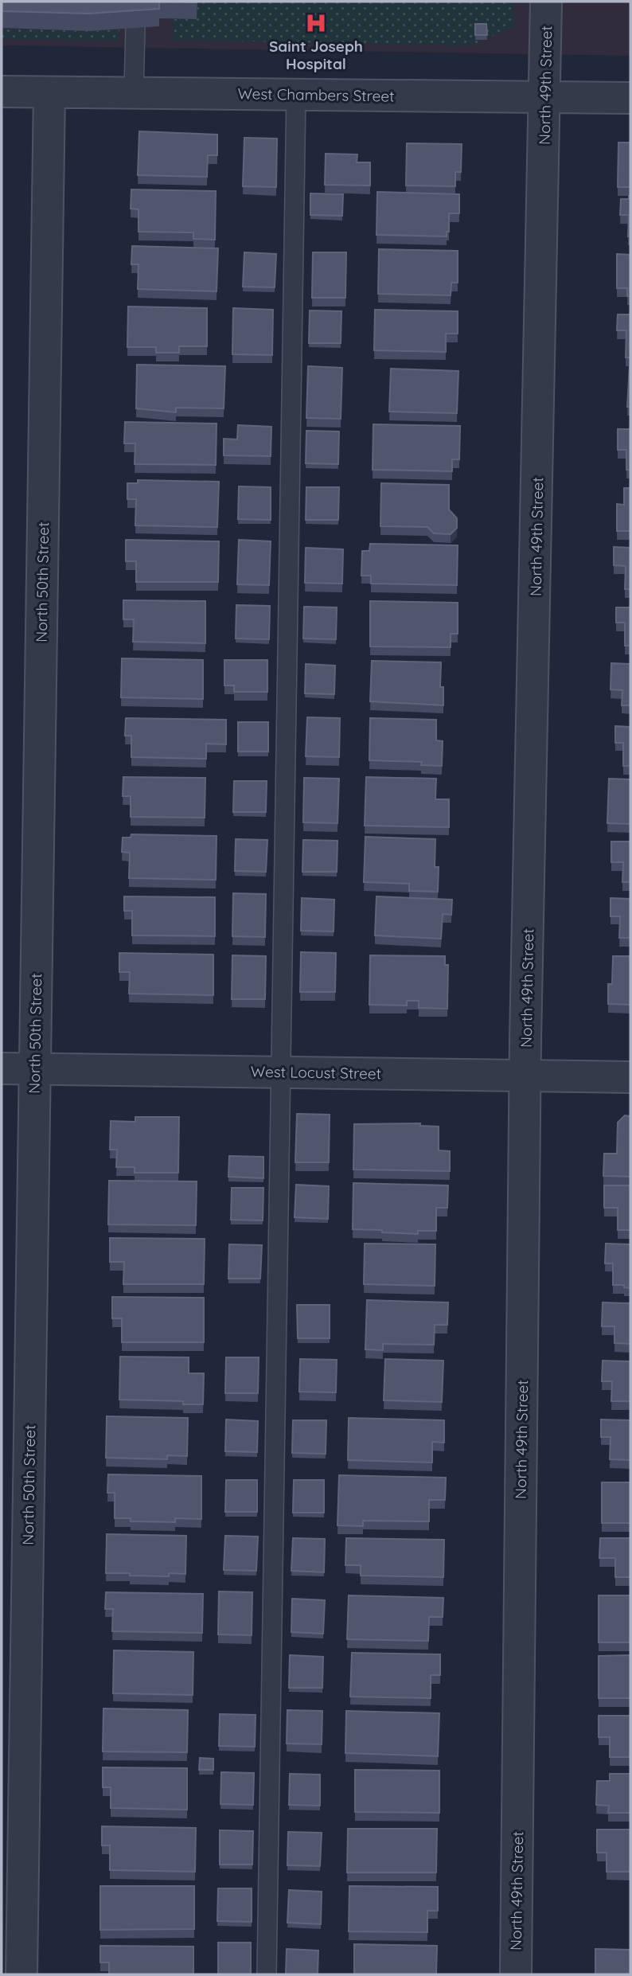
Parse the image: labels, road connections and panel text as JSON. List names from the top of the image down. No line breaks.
{"streets":{"street":["North 49th Street","West Chambers Street","North 50th Street","West Locust Street"]},"crossings":[["North 49th Street","West Chambers Street"],["North 49th Street","West Locust Street"],["West Chambers Street","North 50th Street"],["North 50th Street","West Locust Street"]],"places":{"hospital":["Saint Joseph Hospital"]}}
